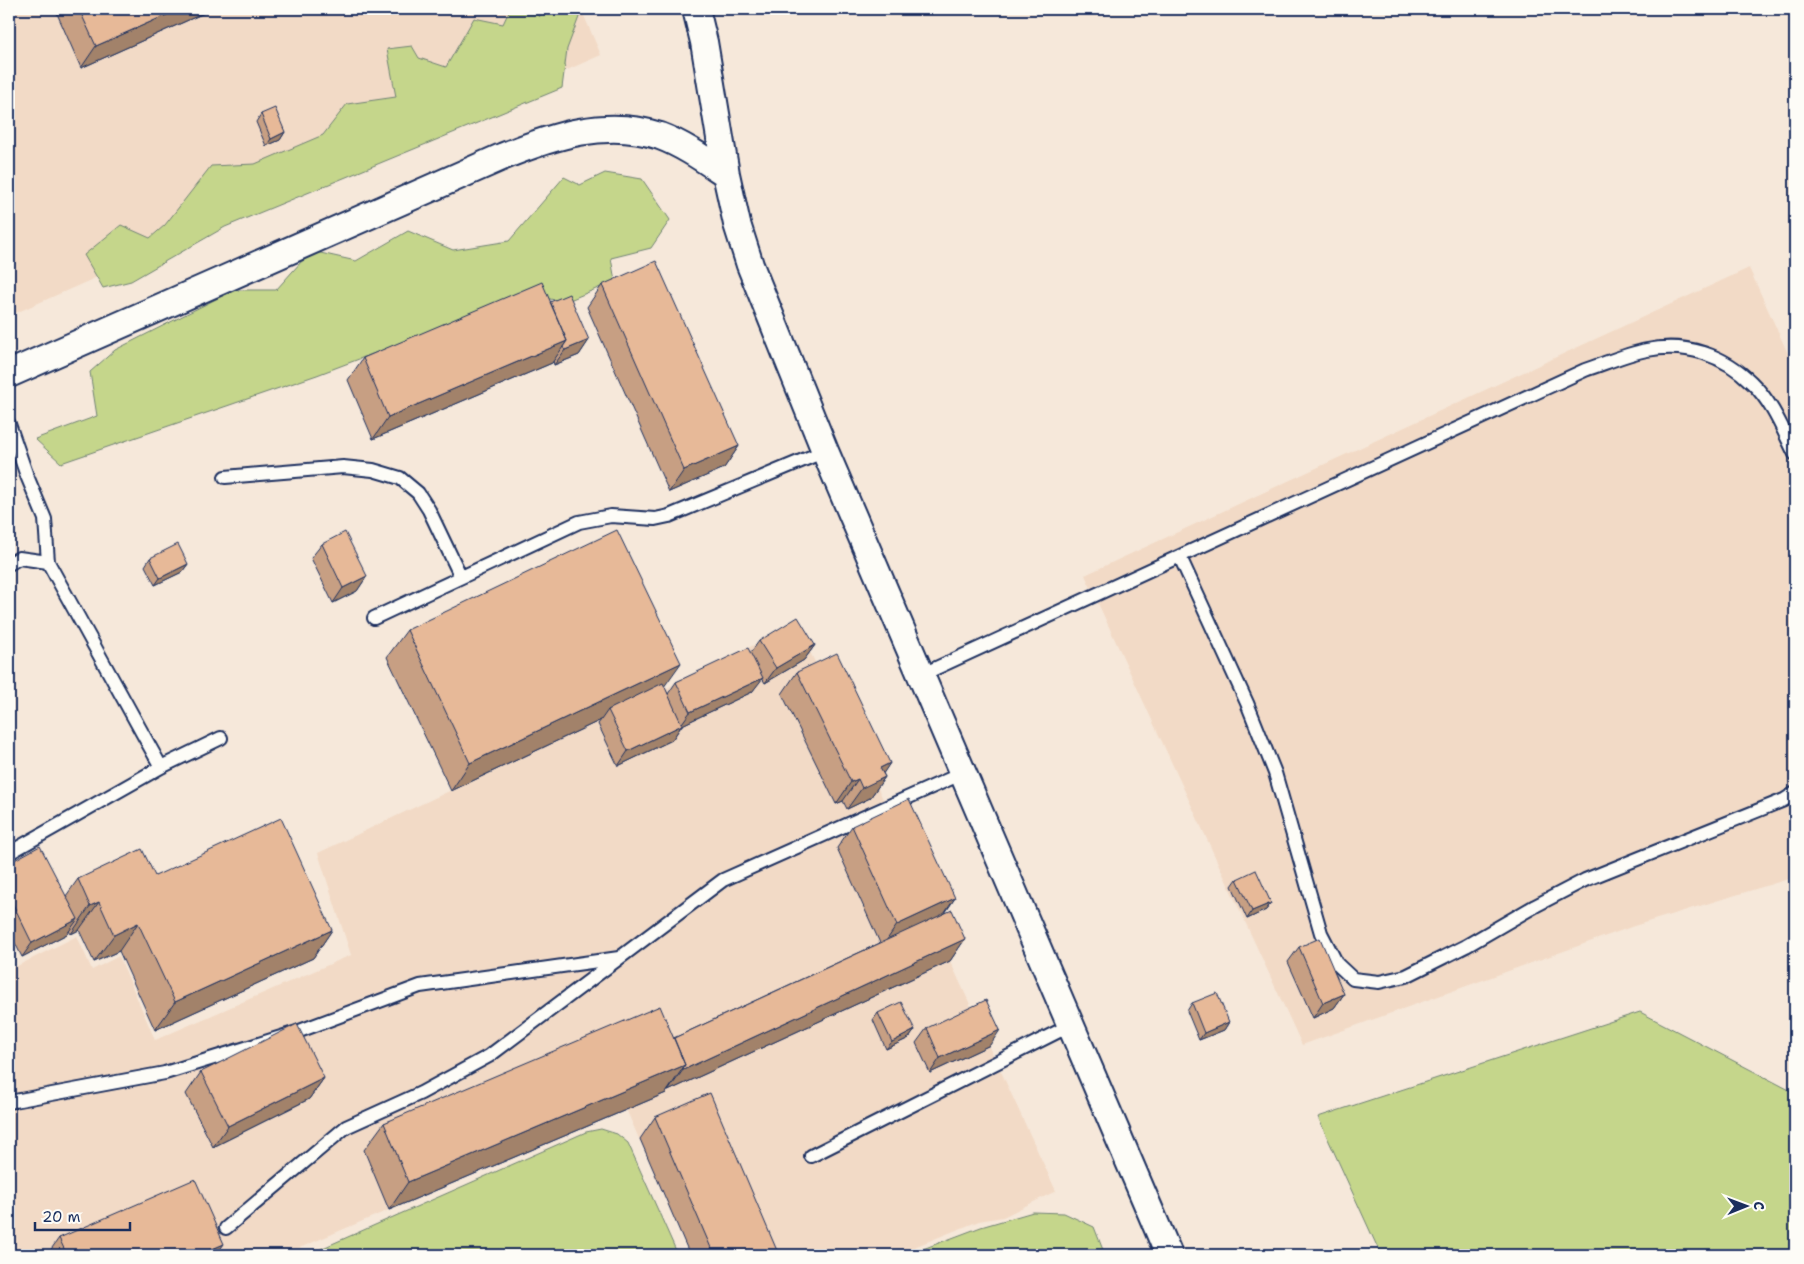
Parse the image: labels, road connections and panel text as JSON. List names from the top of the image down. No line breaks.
{"scale_bar":"20 m","north":"right"}
